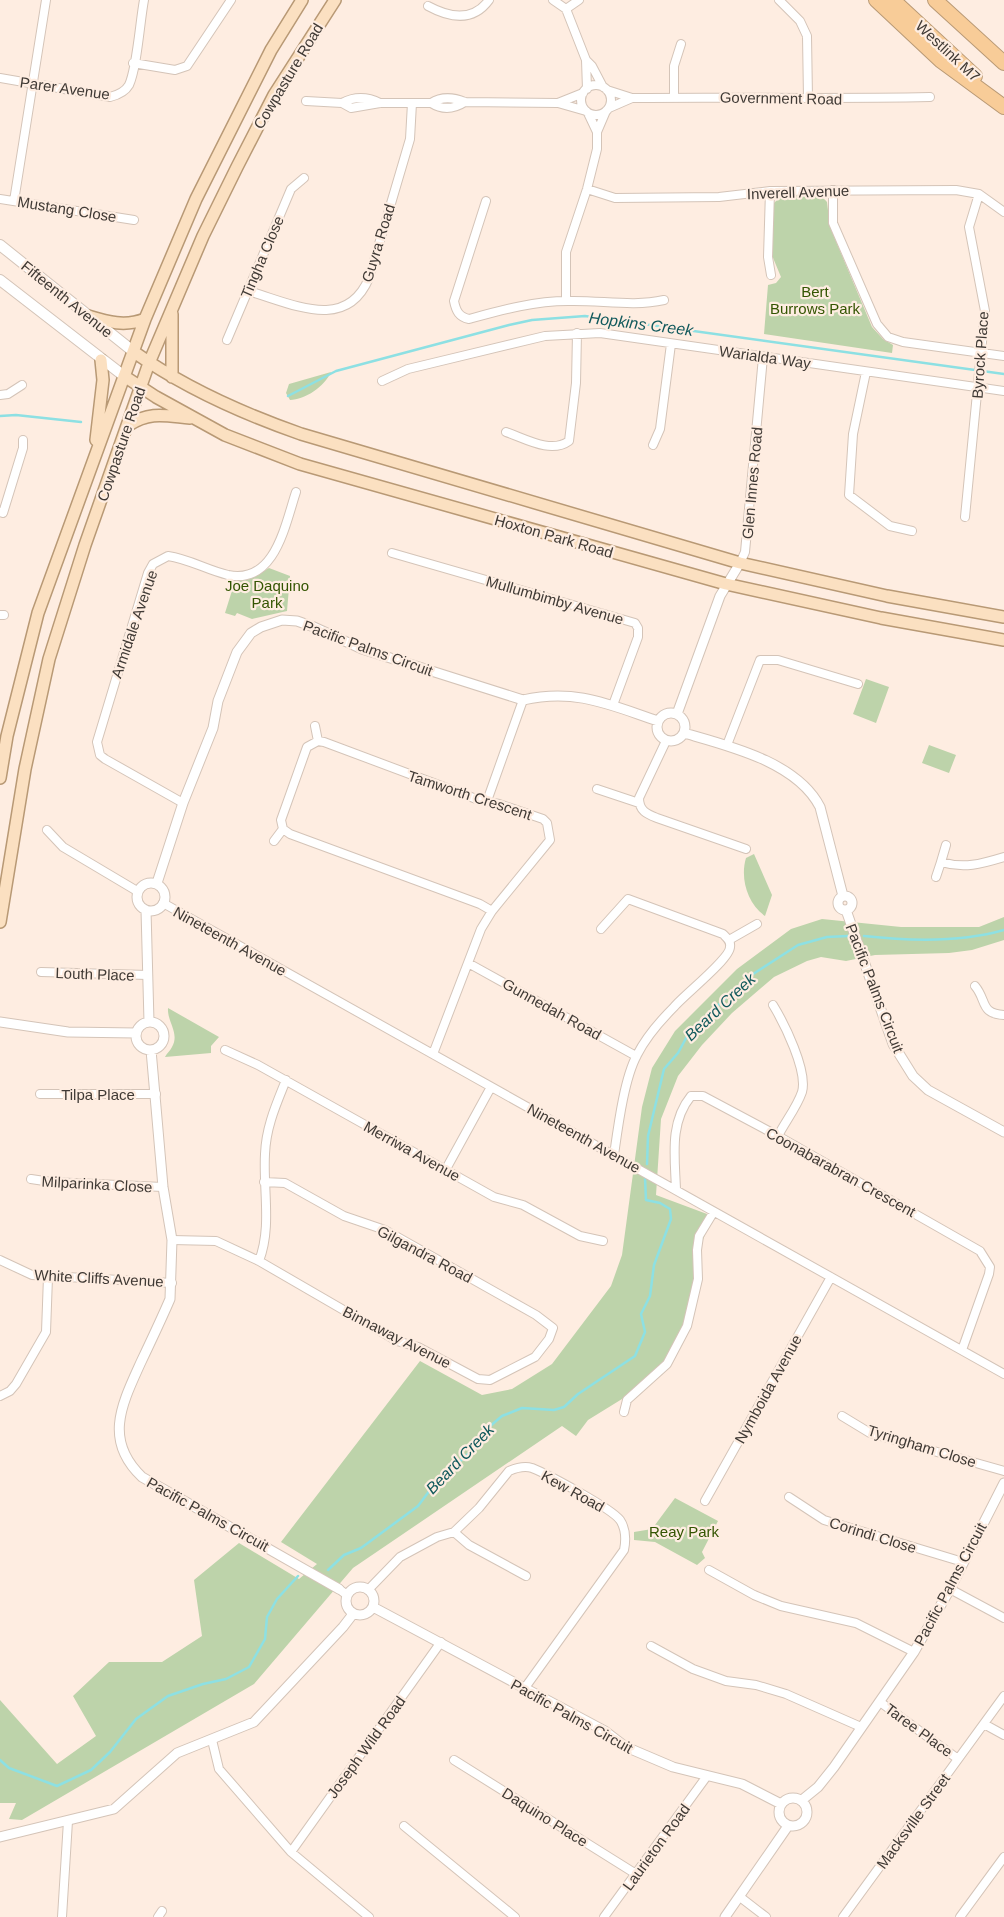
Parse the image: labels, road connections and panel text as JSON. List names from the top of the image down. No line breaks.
{"streets":{"highway":["Westlink M7"],"main road":["Cowpasture Road","Fifteenth Avenue","Hoxton Park Road"],"street":["Parer Avenue","Government Road","Inverell Avenue","Mustang Close","Guyra Road","Tingha Close","Byrock Place","Warialda Way","Glen Innes Road","Mullumbimby Avenue","Armidale Avenue","Pacific Palms Circuit","Tamworth Crescent","Nineteenth Avenue","Louth Place","Gunnedah Road","Tilpa Place","Merriwa Avenue","Coonabarabran Crescent","Milparinka Close","Gilgandra Road","White Cliffs Avenue","Binnaway Avenue","Nymboida Avenue","Tyringham Close","Kew Road","Corindi Close","Taree Place","Joseph Wild Road","Daquino Place","Macksville Street","Laurieton Road"]},"crossings":[["Cowpasture Road","Fifteenth Avenue"],["Cowpasture Road","Hoxton Park Road"],["Inverell Avenue","Byrock Place"],["Guyra Road","Tingha Close"],["Fifteenth Avenue","Hoxton Park Road"],["Byrock Place","Warialda Way"],["Warialda Way","Glen Innes Road"],["Glen Innes Road","Hoxton Park Road"],["Glen Innes Road","Pacific Palms Circuit"],["Mullumbimby Avenue","Pacific Palms Circuit"],["Armidale Avenue","Pacific Palms Circuit"],["Pacific Palms Circuit","Nineteenth Avenue"],["Pacific Palms Circuit","Tilpa Place"],["Pacific Palms Circuit","Milparinka Close"],["Pacific Palms Circuit","White Cliffs Avenue"],["Pacific Palms Circuit","Binnaway Avenue"],["Pacific Palms Circuit","Kew Road"],["Pacific Palms Circuit","Corindi Close"],["Pacific Palms Circuit","Taree Place"],["Pacific Palms Circuit","Joseph Wild Road"],["Pacific Palms Circuit","Laurieton Road"],["Tamworth Crescent","Nineteenth Avenue"],["Tamworth Crescent","Gunnedah Road"],["Nineteenth Avenue","Coonabarabran Crescent"],["Nineteenth Avenue","Nymboida Avenue"],["Gilgandra Road","Binnaway Avenue"],["Taree Place","Macksville Street"],["Daquino Place","Laurieton Road"]],"water":["Hopkins Creek","Beard Creek"],"parks":["Bert Burrows Park","Joe Daquino Park","Reay Park"]}
